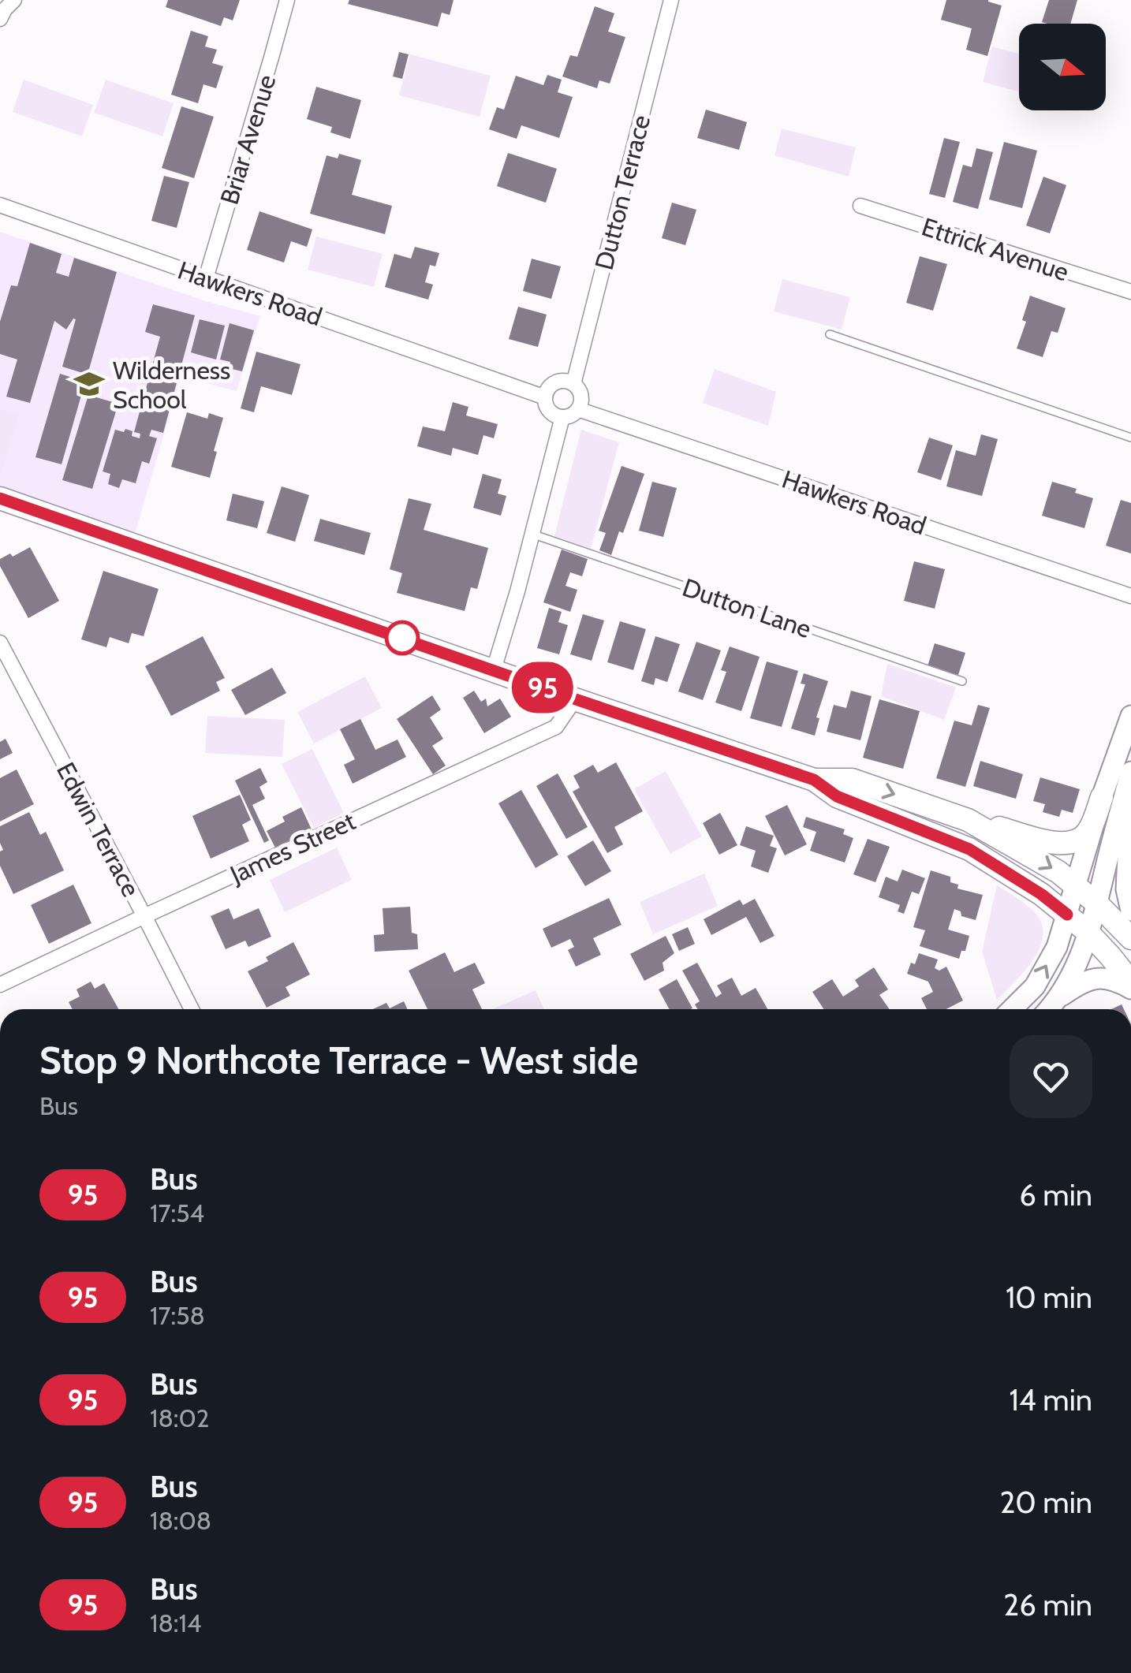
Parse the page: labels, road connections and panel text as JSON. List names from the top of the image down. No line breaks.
{"streets":{"street":["Briar Avenue","Dutton Terrace","Ettrick Avenue","Hawkers Road","Edwin Terrace","James Street"],"lane":["Dutton Lane"]},"crossings":[["Briar Avenue","Hawkers Road"],["Dutton Terrace","Hawkers Road"],["Edwin Terrace","James Street"]],"places":{"school or university":["Wilderness School"]},"lines":["bus line 95"],"north":"right","page":{"on_map":"95","heading":["Stop 9 Northcote Terrace - West side","Bus"],"list":[{"mark":"95","name":"Bus","note":"17:54","value":"6 min"},{"mark":"95","name":"Bus","note":"17:58","value":"10 min"},{"mark":"95","name":"Bus","note":"18:02","value":"14 min"},{"mark":"95","name":"Bus","note":"18:08","value":"20 min"},{"mark":"95","name":"Bus","note":"18:14","value":"26 min"}]}}
